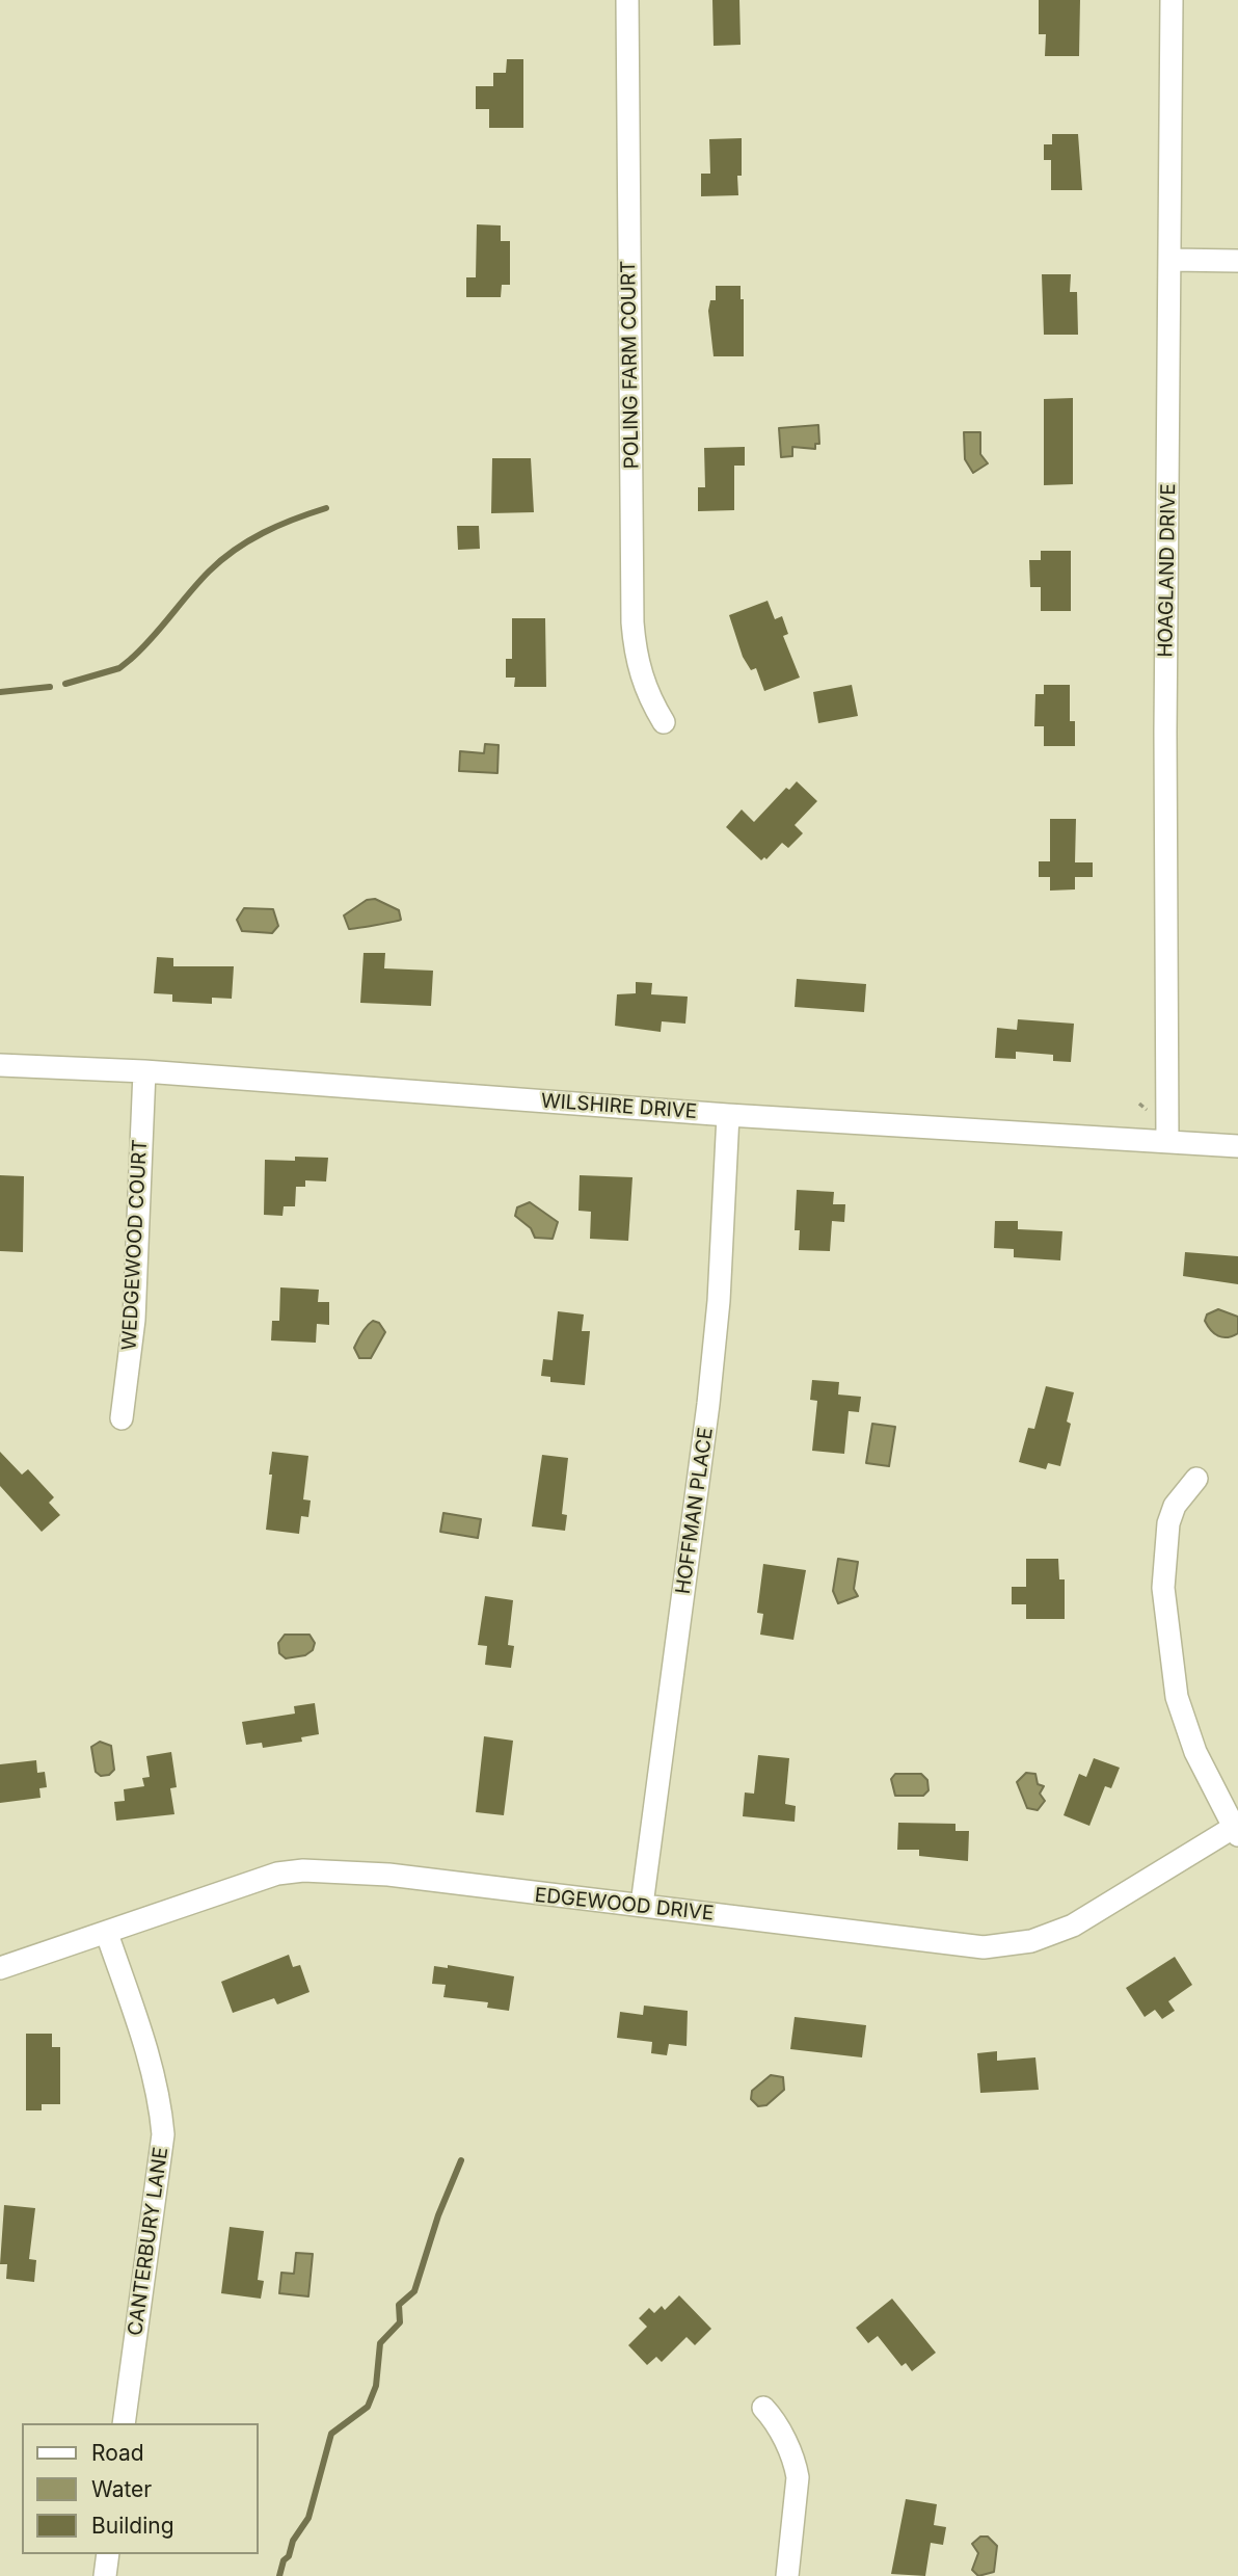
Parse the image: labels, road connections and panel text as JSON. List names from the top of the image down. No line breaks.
{"streets":{"street":["POLING FARM COURT","HOAGLAND DRIVE","WILSHIRE DRIVE","WEDGEWOOD COURT","HOFFMAN PLACE","EDGEWOOD DRIVE","CANTERBURY LANE"]},"crossings":[["HOAGLAND DRIVE","WILSHIRE DRIVE"],["WILSHIRE DRIVE","WEDGEWOOD COURT"],["WILSHIRE DRIVE","HOFFMAN PLACE"],["HOFFMAN PLACE","EDGEWOOD DRIVE"],["EDGEWOOD DRIVE","CANTERBURY LANE"]],"legend":["Road","Water","Building"]}
